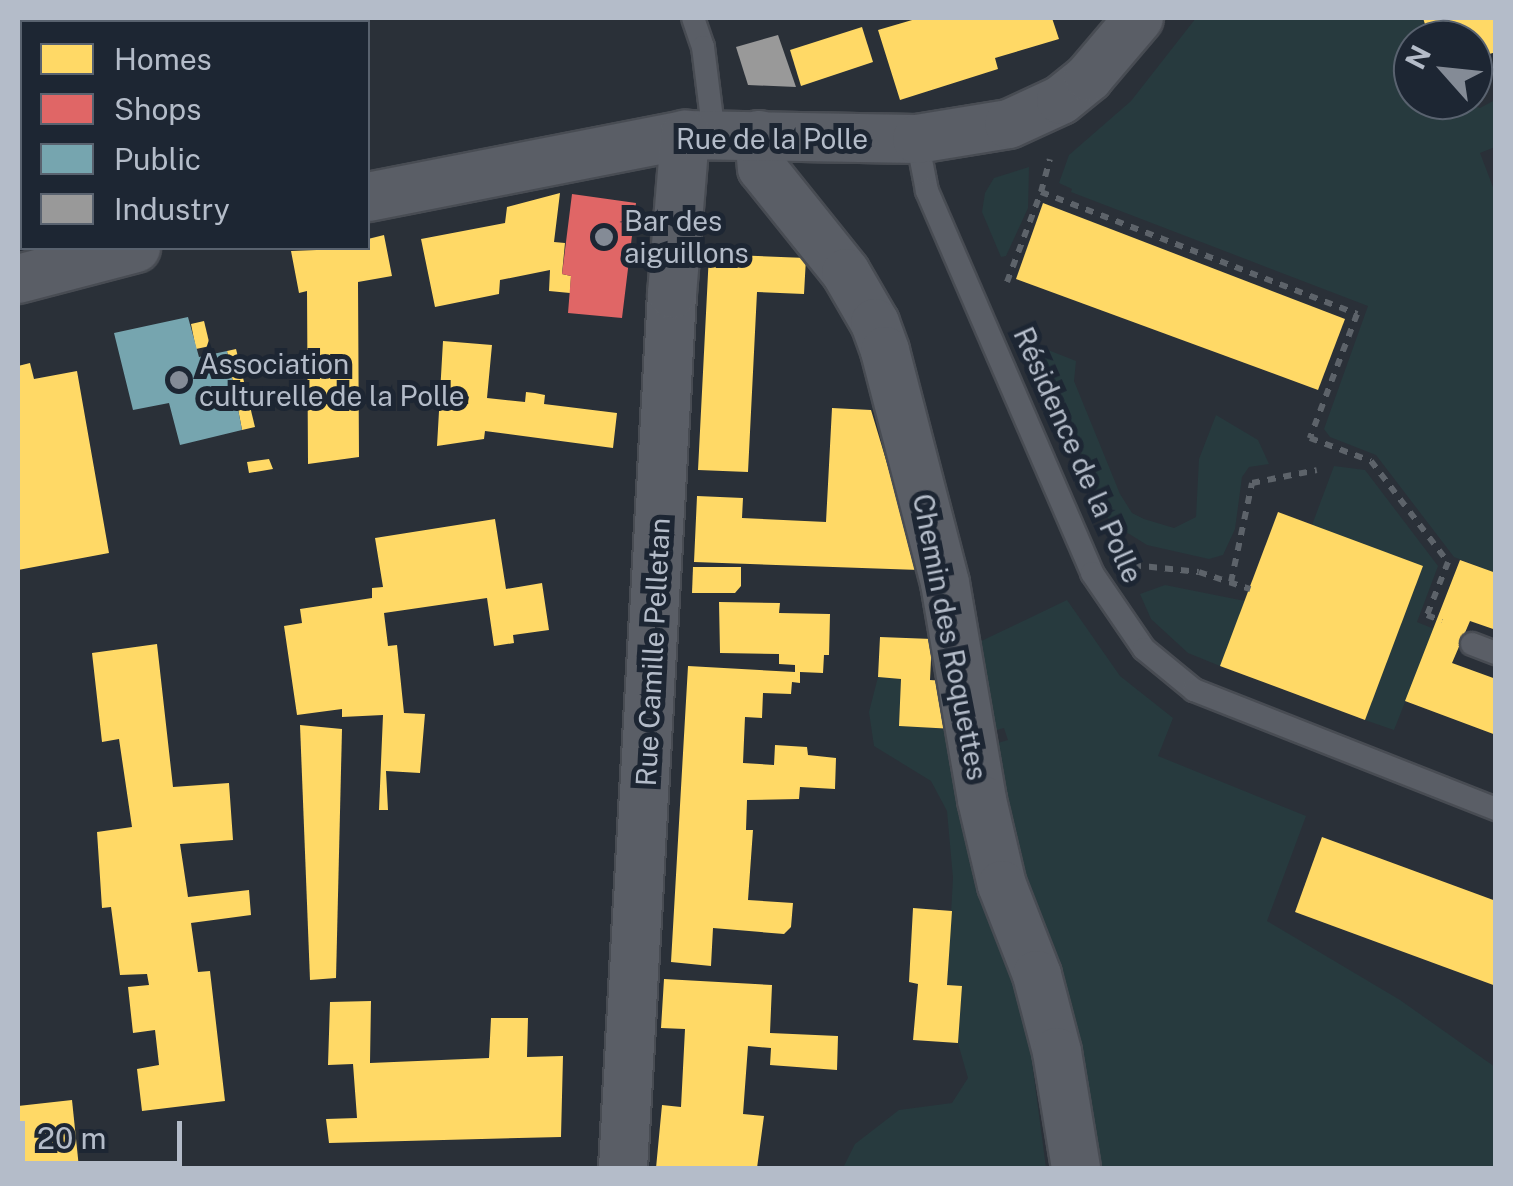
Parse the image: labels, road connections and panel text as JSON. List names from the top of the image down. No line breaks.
{"streets":{"street":["Rue de la Polle","Chemin des Roquettes","Rue Camille Pelletan"],"lane":["Résidence de la Polle"]},"crossings":[["Rue de la Polle","Résidence de la Polle"],["Rue de la Polle","Chemin des Roquettes"],["Rue de la Polle","Rue Camille Pelletan"],["Chemin des Roquettes","Rue Camille Pelletan"]],"places":["Bar des aiguillons","Association culturelle de la Polle"],"legend":["Homes","Shops","Public","Industry"],"scale_bar":"20 m","north":"top left"}
